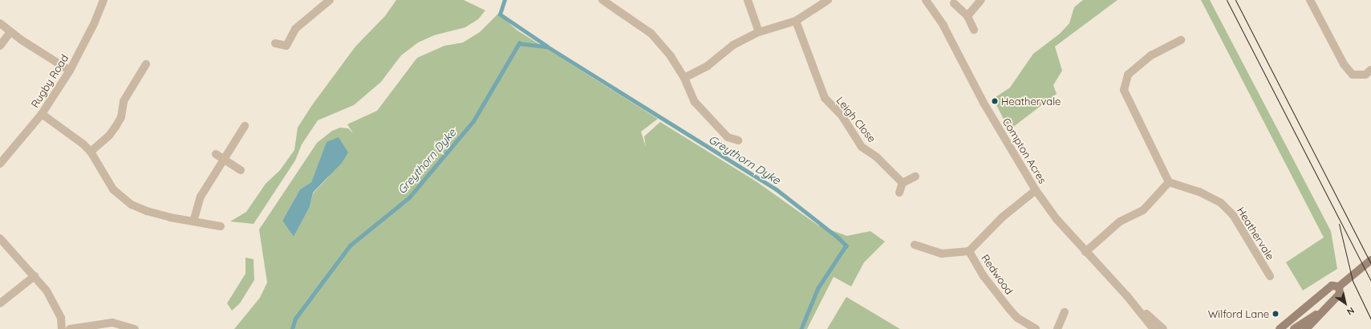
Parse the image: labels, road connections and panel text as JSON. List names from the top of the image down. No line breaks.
{"streets":{"street":["Rugby Road","Leigh Close","Compton Acres","Heathervale","Redwood"]},"crossings":[["Compton Acres","Redwood"]],"water":["Greythorn Dyke"],"places":["Heathervale","Wilford Lane"],"north":"bottom right"}
